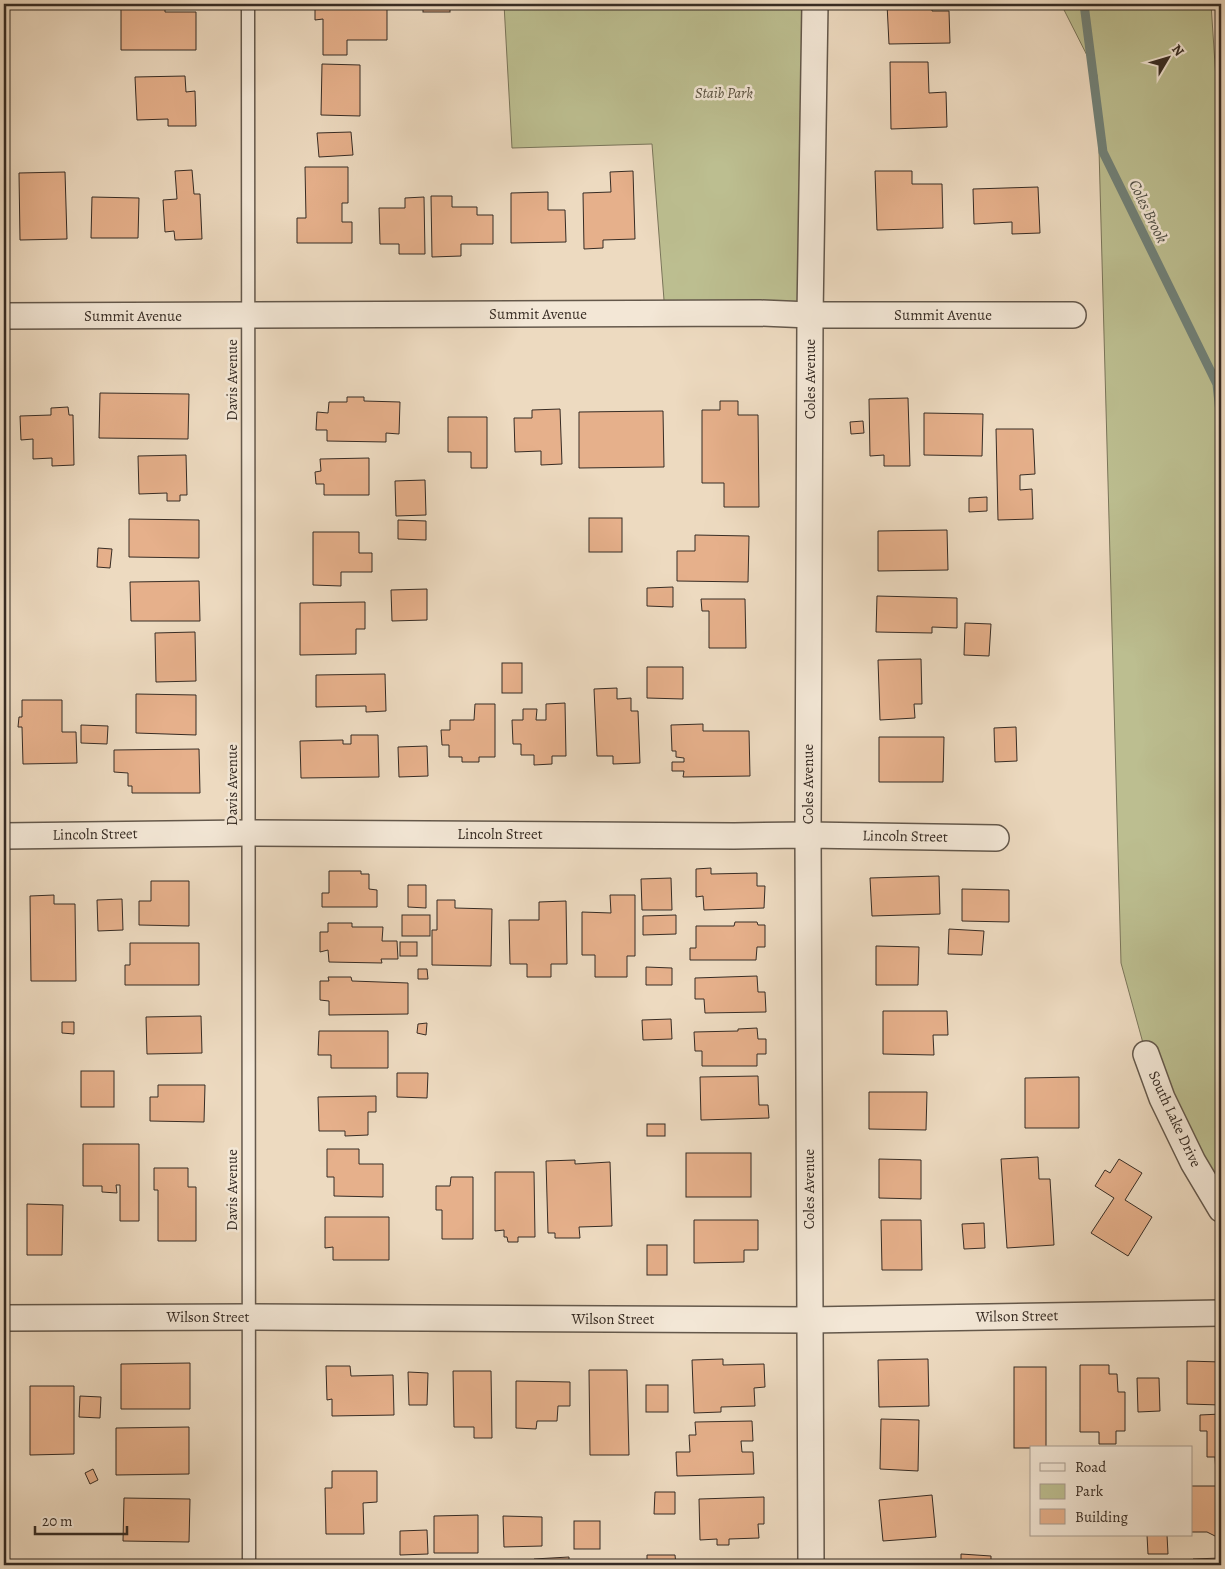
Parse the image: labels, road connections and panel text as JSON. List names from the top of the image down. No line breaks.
{"streets":{"street":["Summit Avenue","Coles Avenue","Lincoln Street","South Lake Drive","Wilson Street"],"lane":["Davis Avenue"]},"crossings":[["Summit Avenue","Coles Avenue"],["Summit Avenue","Davis Avenue"],["Coles Avenue","Lincoln Street"],["Coles Avenue","Wilson Street"],["Davis Avenue","Lincoln Street"],["Davis Avenue","Wilson Street"]],"water":["Coles Brook"],"parks":["Staib Park"],"legend":["Road","Park","Building"],"scale_bar":"20 m","north":"top right"}
